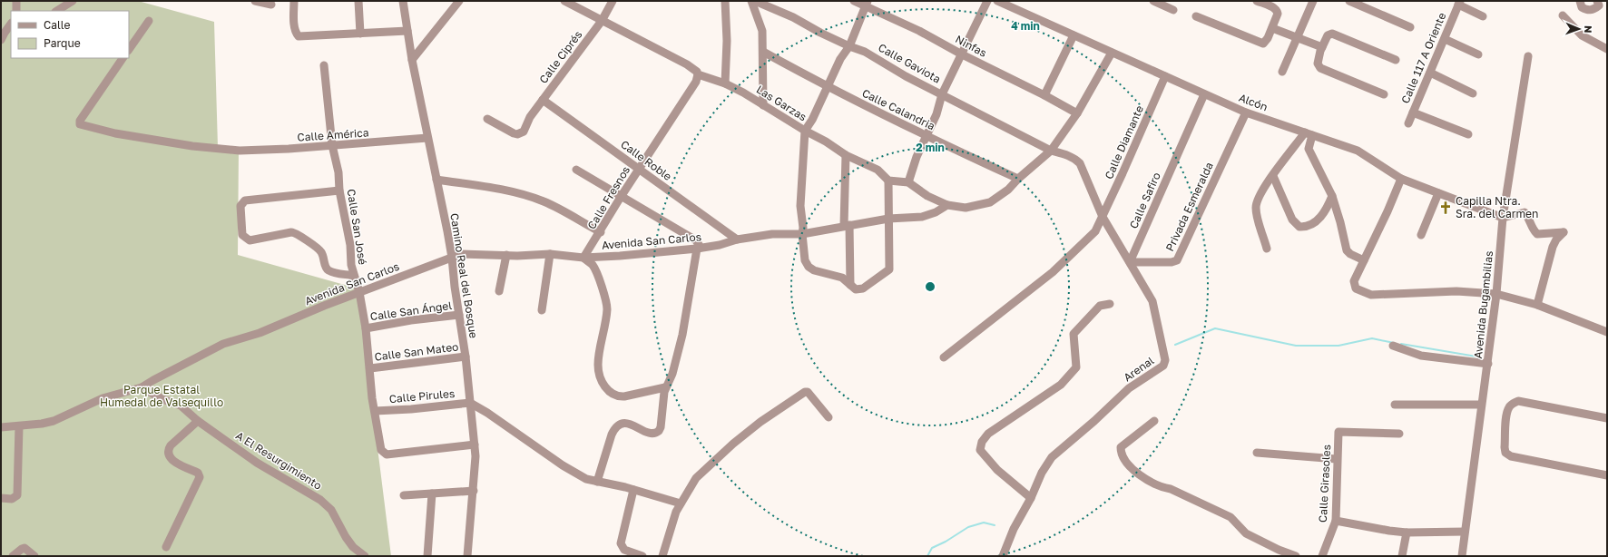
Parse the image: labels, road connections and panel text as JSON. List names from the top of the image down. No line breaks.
{"streets":{"street":["Ninfas","Calle Ciprés","Calle 117 A Oriente","Calle Gaviota","Alcón","Las Garzas","Calle Calandria","Calle América","Calle Diamante","Calle Roble","Calle Fresnos","Calle Safiro","Privada Esmeralda","Calle San José","Avenida San Carlos","Camino Real del Bosque","Avenida Bugambilias","Calle San Ángel","Calle San Mateo","Arenal","Calle Pirules","A El Resurgimiento","Calle Girasoles"]},"crossings":[["Calle Ciprés","Las Garzas"],["Calle Ciprés","Calle Roble"],["Calle Gaviota","Arenal"],["Alcón","Calle Diamante"],["Alcón","Calle Safiro"],["Alcón","Privada Esmeralda"],["Alcón","Avenida Bugambilias"],["Las Garzas","Calle Fresnos"],["Calle América","Calle San José"],["Calle América","Camino Real del Bosque"],["Calle Diamante","Arenal"],["Calle Roble","Calle Fresnos"],["Calle Roble","Avenida San Carlos"],["Calle Fresnos","Avenida San Carlos"],["Calle Safiro","Privada Esmeralda"],["Calle Safiro","Arenal"],["Privada Esmeralda","Arenal"],["Calle San José","Avenida San Carlos"],["Calle San José","Camino Real del Bosque"],["Calle San José","Calle San Ángel"],["Calle San José","Calle San Mateo"],["Calle San José","Calle Pirules"],["Avenida San Carlos","Camino Real del Bosque"],["Avenida San Carlos","A El Resurgimiento"],["Camino Real del Bosque","Calle San Ángel"],["Camino Real del Bosque","Calle San Mateo"],["Camino Real del Bosque","Calle Pirules"]],"parks":["Parque Estatal Humedal de Valsequillo"],"places":{"church":["Capilla Ntra. Sra. del Carmen"]},"legend":["Calle","Parque"],"north":"right","rings":["4 min","2 min"]}
